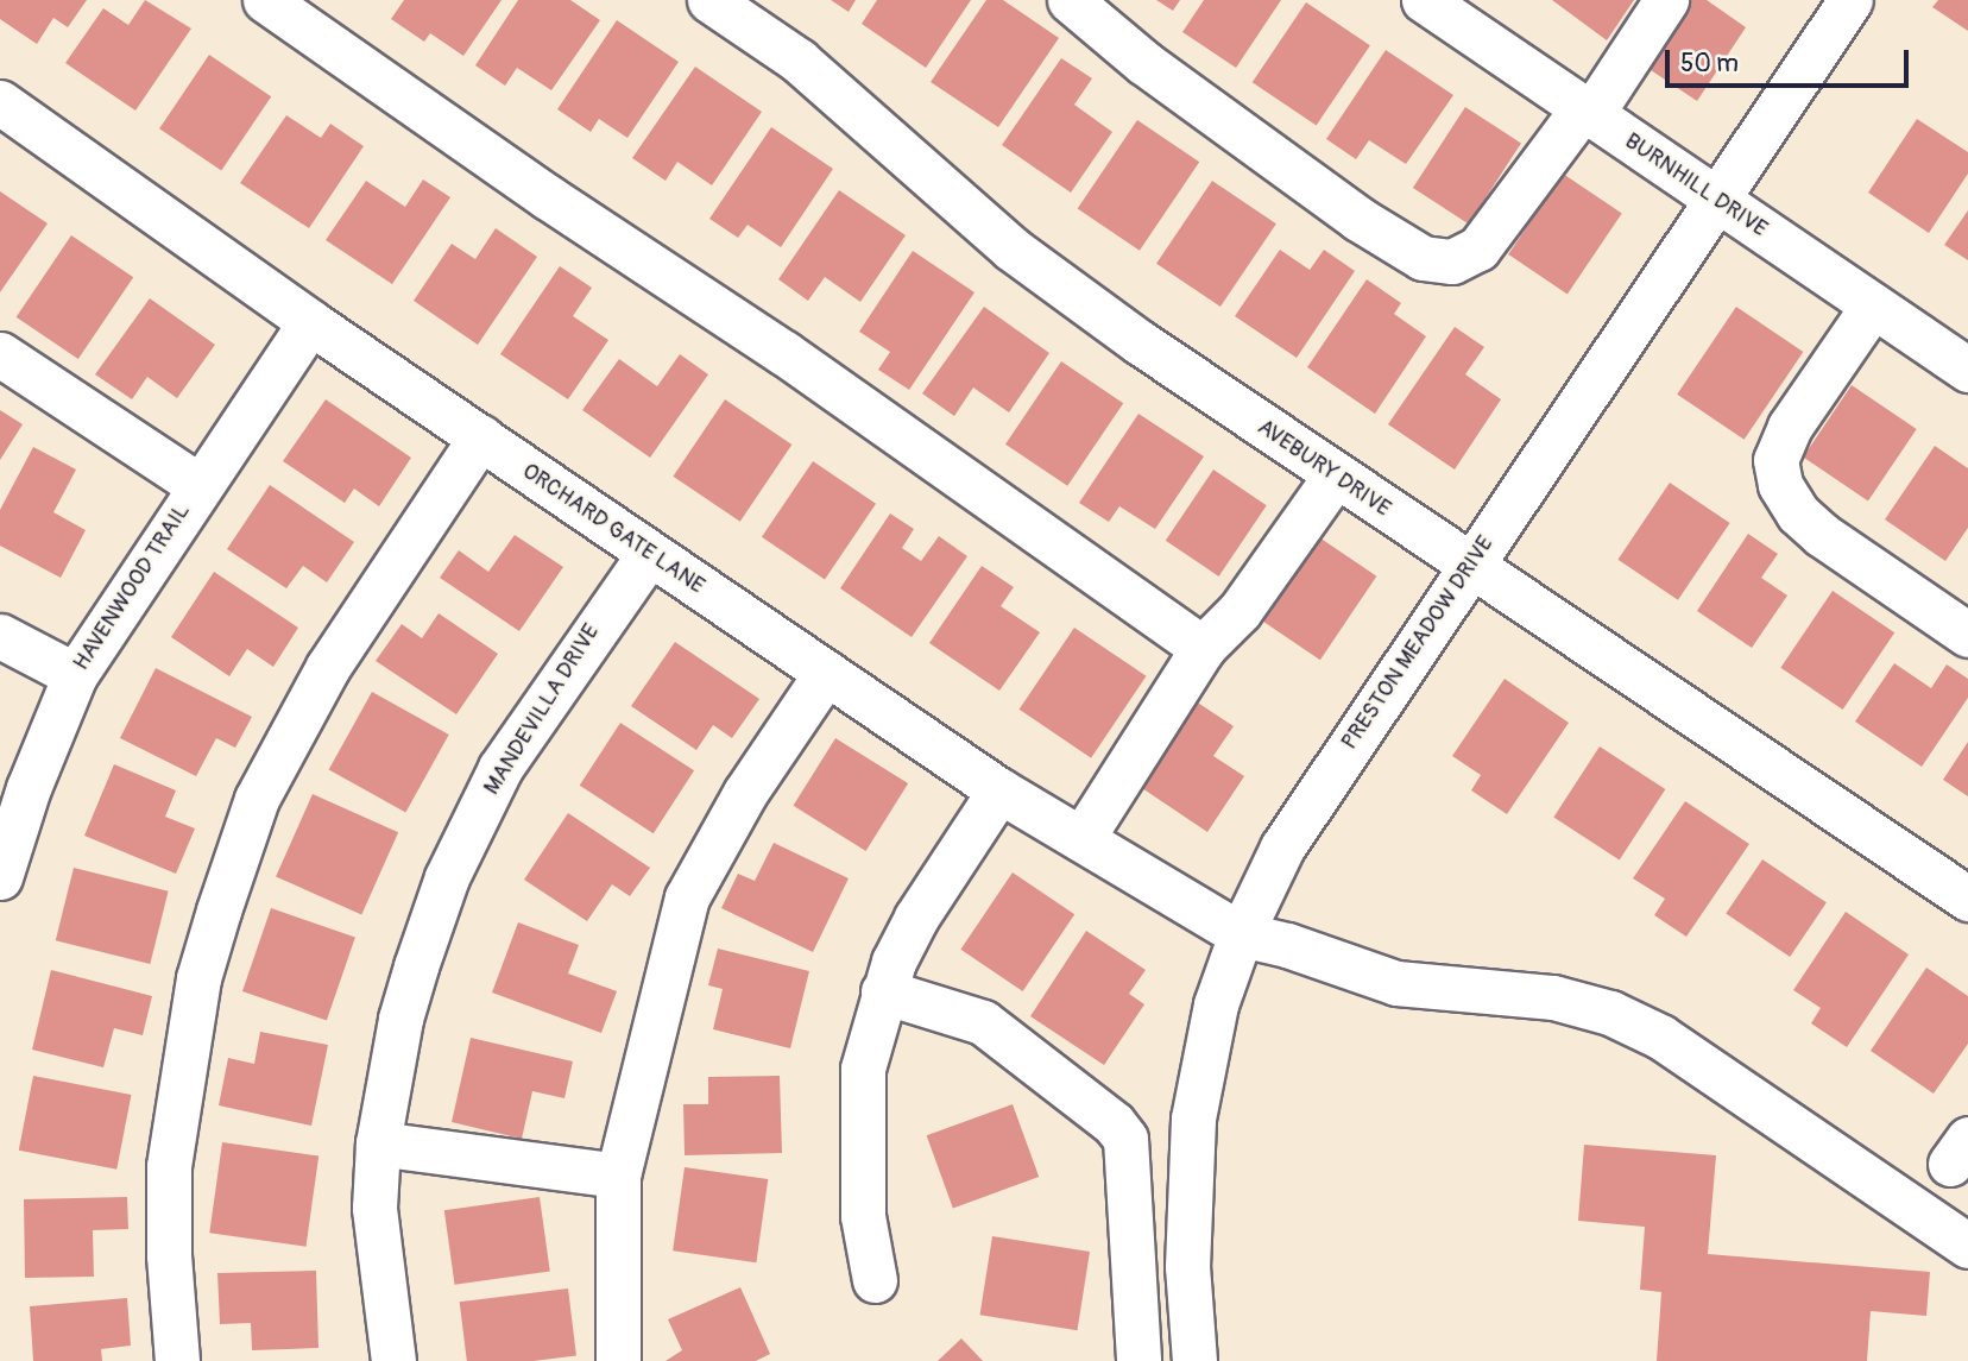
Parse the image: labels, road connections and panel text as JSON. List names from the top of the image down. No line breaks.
{"streets":{"street":["BURNHILL DRIVE","AVEBURY DRIVE","ORCHARD GATE LANE","HAVENWOOD TRAIL","PRESTON MEADOW DRIVE","MANDEVILLA DRIVE"]},"crossings":[["BURNHILL DRIVE","PRESTON MEADOW DRIVE"],["AVEBURY DRIVE","PRESTON MEADOW DRIVE"],["ORCHARD GATE LANE","HAVENWOOD TRAIL"],["ORCHARD GATE LANE","PRESTON MEADOW DRIVE"],["ORCHARD GATE LANE","MANDEVILLA DRIVE"]],"scale_bar":"50 m"}
